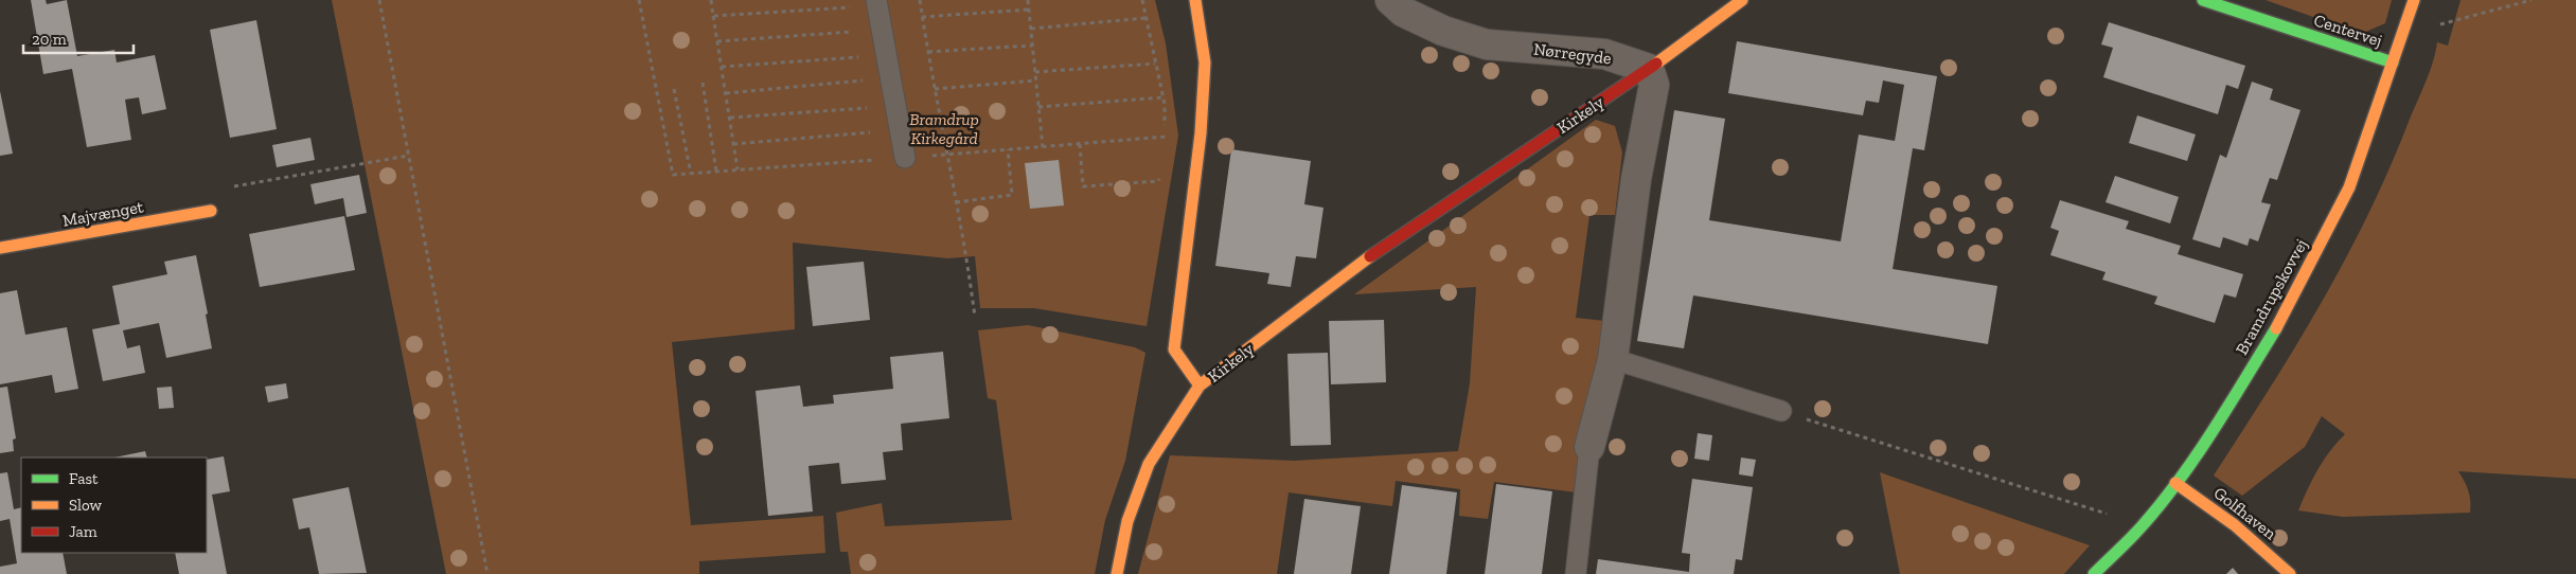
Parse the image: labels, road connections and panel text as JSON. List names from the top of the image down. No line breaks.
{"streets":{"street":["Centervej","Nørregyde","Kirkely","Majvænget","Bramdrupskovvej","Golfhaven"]},"crossings":[["Centervej","Bramdrupskovvej"],["Nørregyde","Kirkely"],["Bramdrupskovvej","Golfhaven"]],"parks":["Bramdrup Kirkegård"],"legend":["Fast","Slow","Jam"],"scale_bar":"20 m"}
